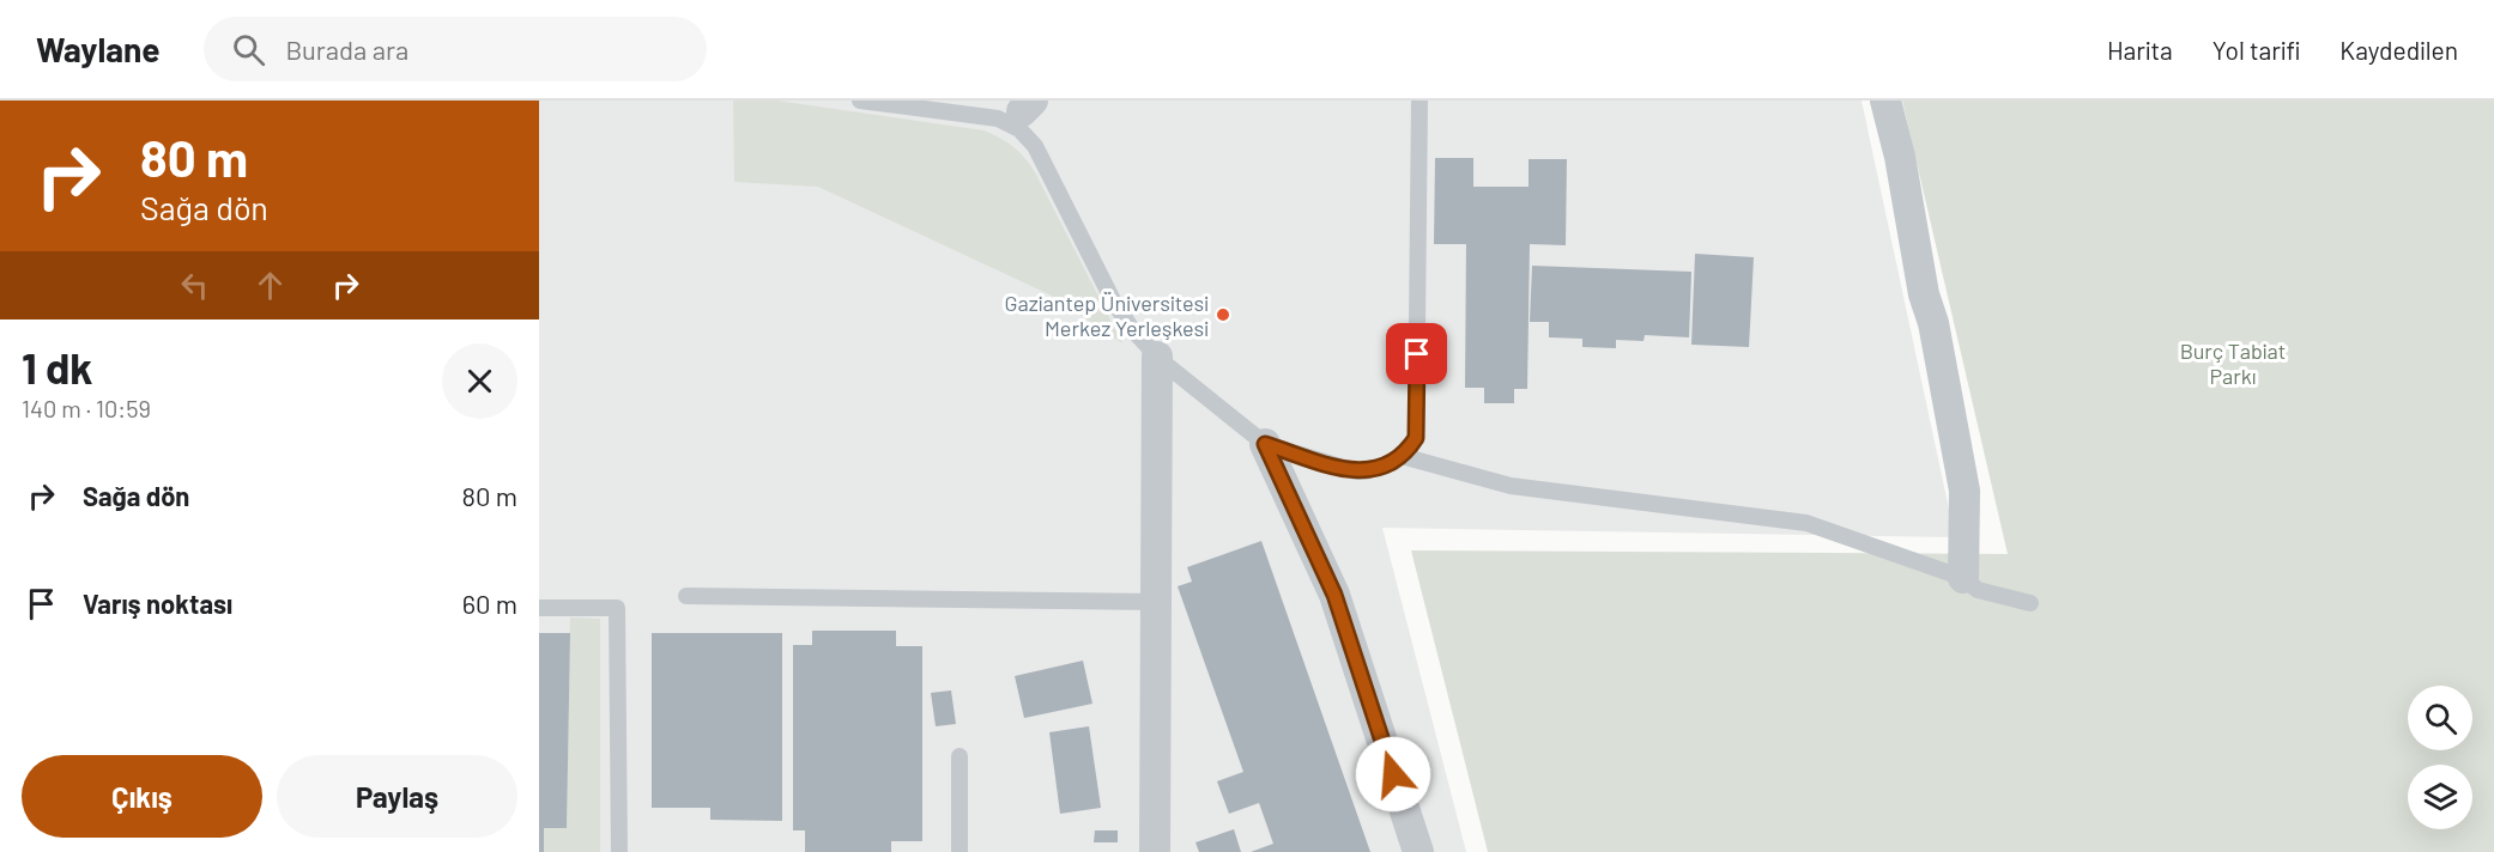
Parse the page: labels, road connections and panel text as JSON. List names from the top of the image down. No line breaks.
{"parks":["Burç Tabiat Parkı"],"places":["Gaziantep Üniversitesi Merkez Yerleşkesi"],"page":{"header":"Waylane","search":"Burada ara","nav":["Harita","Yol tarifi","Kaydedilen"],"turn":["80 m","Sağa dön"],"heading":["1 dk","140 m · 10:59"],"list":[{"name":"Sağa dön","value":"80 m"},{"name":"Varış noktası","value":"60 m"}],"buttons":["Çıkış","Paylaş"]}}
